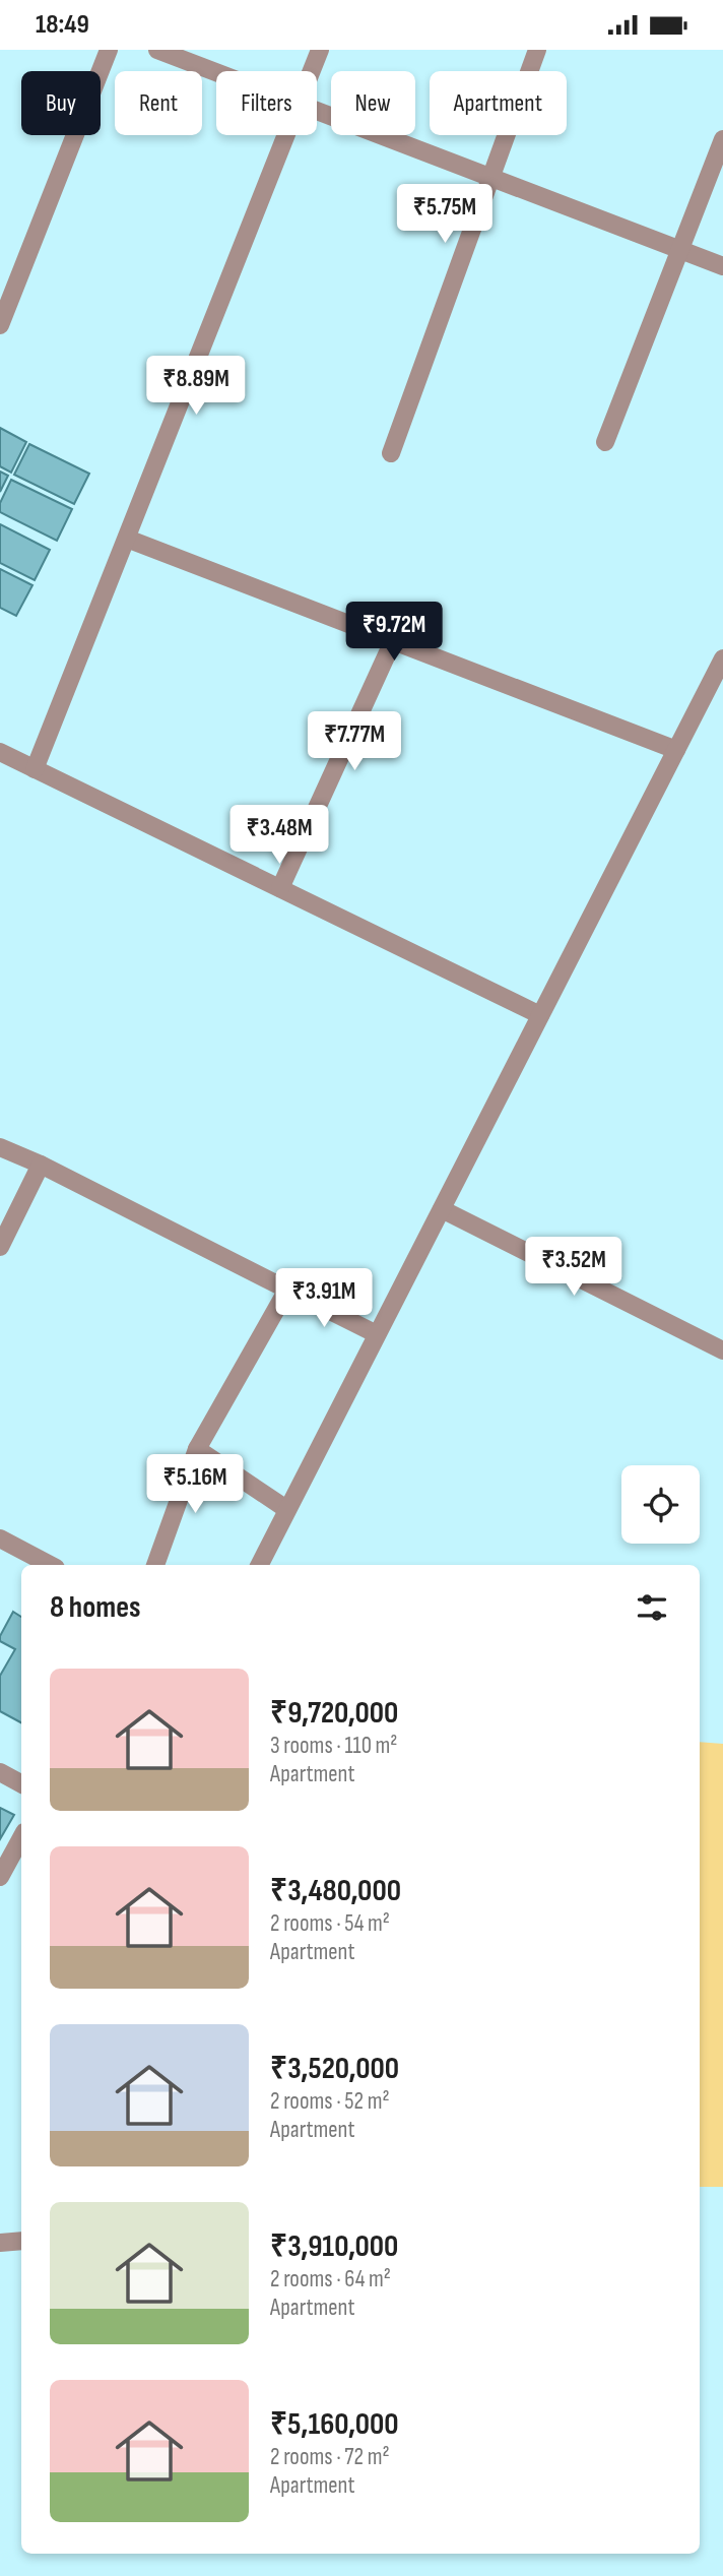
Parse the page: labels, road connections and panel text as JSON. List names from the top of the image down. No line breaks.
{"page":{"status":"18:49","chip":["Buy","Rent","Filters","New","Apartment"],"price":["₹5.75M","₹8.89M","₹9.72M","₹7.77M","₹3.48M","₹3.52M","₹3.91M","₹5.16M"],"heading":"8 homes","list":[{"name":"₹9,720,000","note":"3 rooms · 110 m² · Apartment"},{"name":"₹3,480,000","note":"2 rooms · 54 m² · Apartment"},{"name":"₹3,520,000","note":"2 rooms · 52 m² · Apartment"},{"name":"₹3,910,000","note":"2 rooms · 64 m² · Apartment"},{"name":"₹5,160,000","note":"2 rooms · 72 m² · Apartment"}]}}
